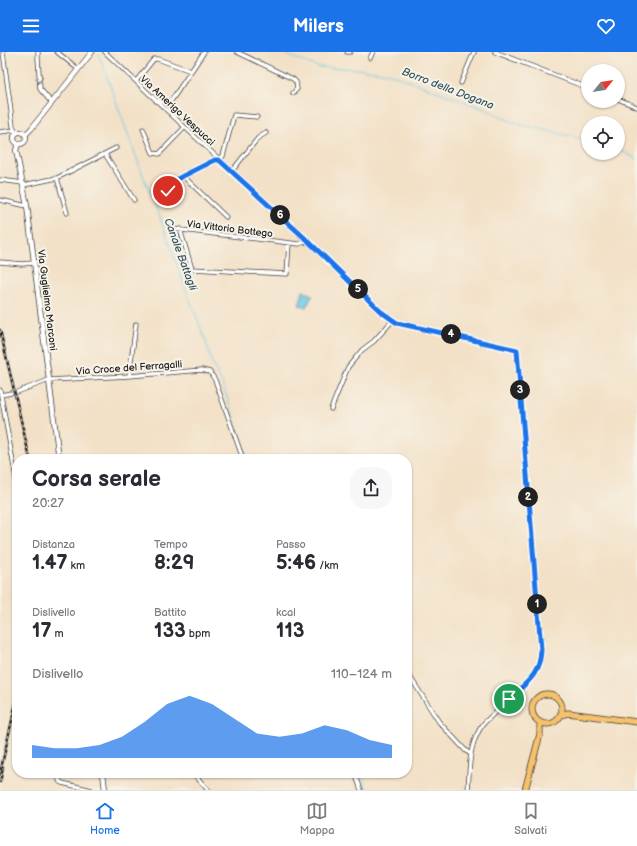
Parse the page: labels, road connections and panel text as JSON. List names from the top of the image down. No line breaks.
{"streets":{"street":["Via Amerigo Vespucci","Via Vittorio Bottego","Via Guglielmo Marconi","Via Croce del Ferragalli"]},"crossings":[["Via Amerigo Vespucci","Via Vittorio Bottego"],["Via Guglielmo Marconi","Via Croce del Ferragalli"]],"water":["Borro della Dogana","Canale Battagli"],"north":"top right","page":{"header":"Milers","pins":["6","5","4","3","2","1"],"heading":["Corsa serale","20:27"],"stats":[["Distanza","1.47 km"],["Tempo","8:29"],["Passo","5:46 /km"],["Dislivello","17 m"],["Battito","133 bpm"],["kcal","113"]],"chart":["Dislivello","110–124 m"],"tabs":["Home","Mappa","Salvati"]}}
